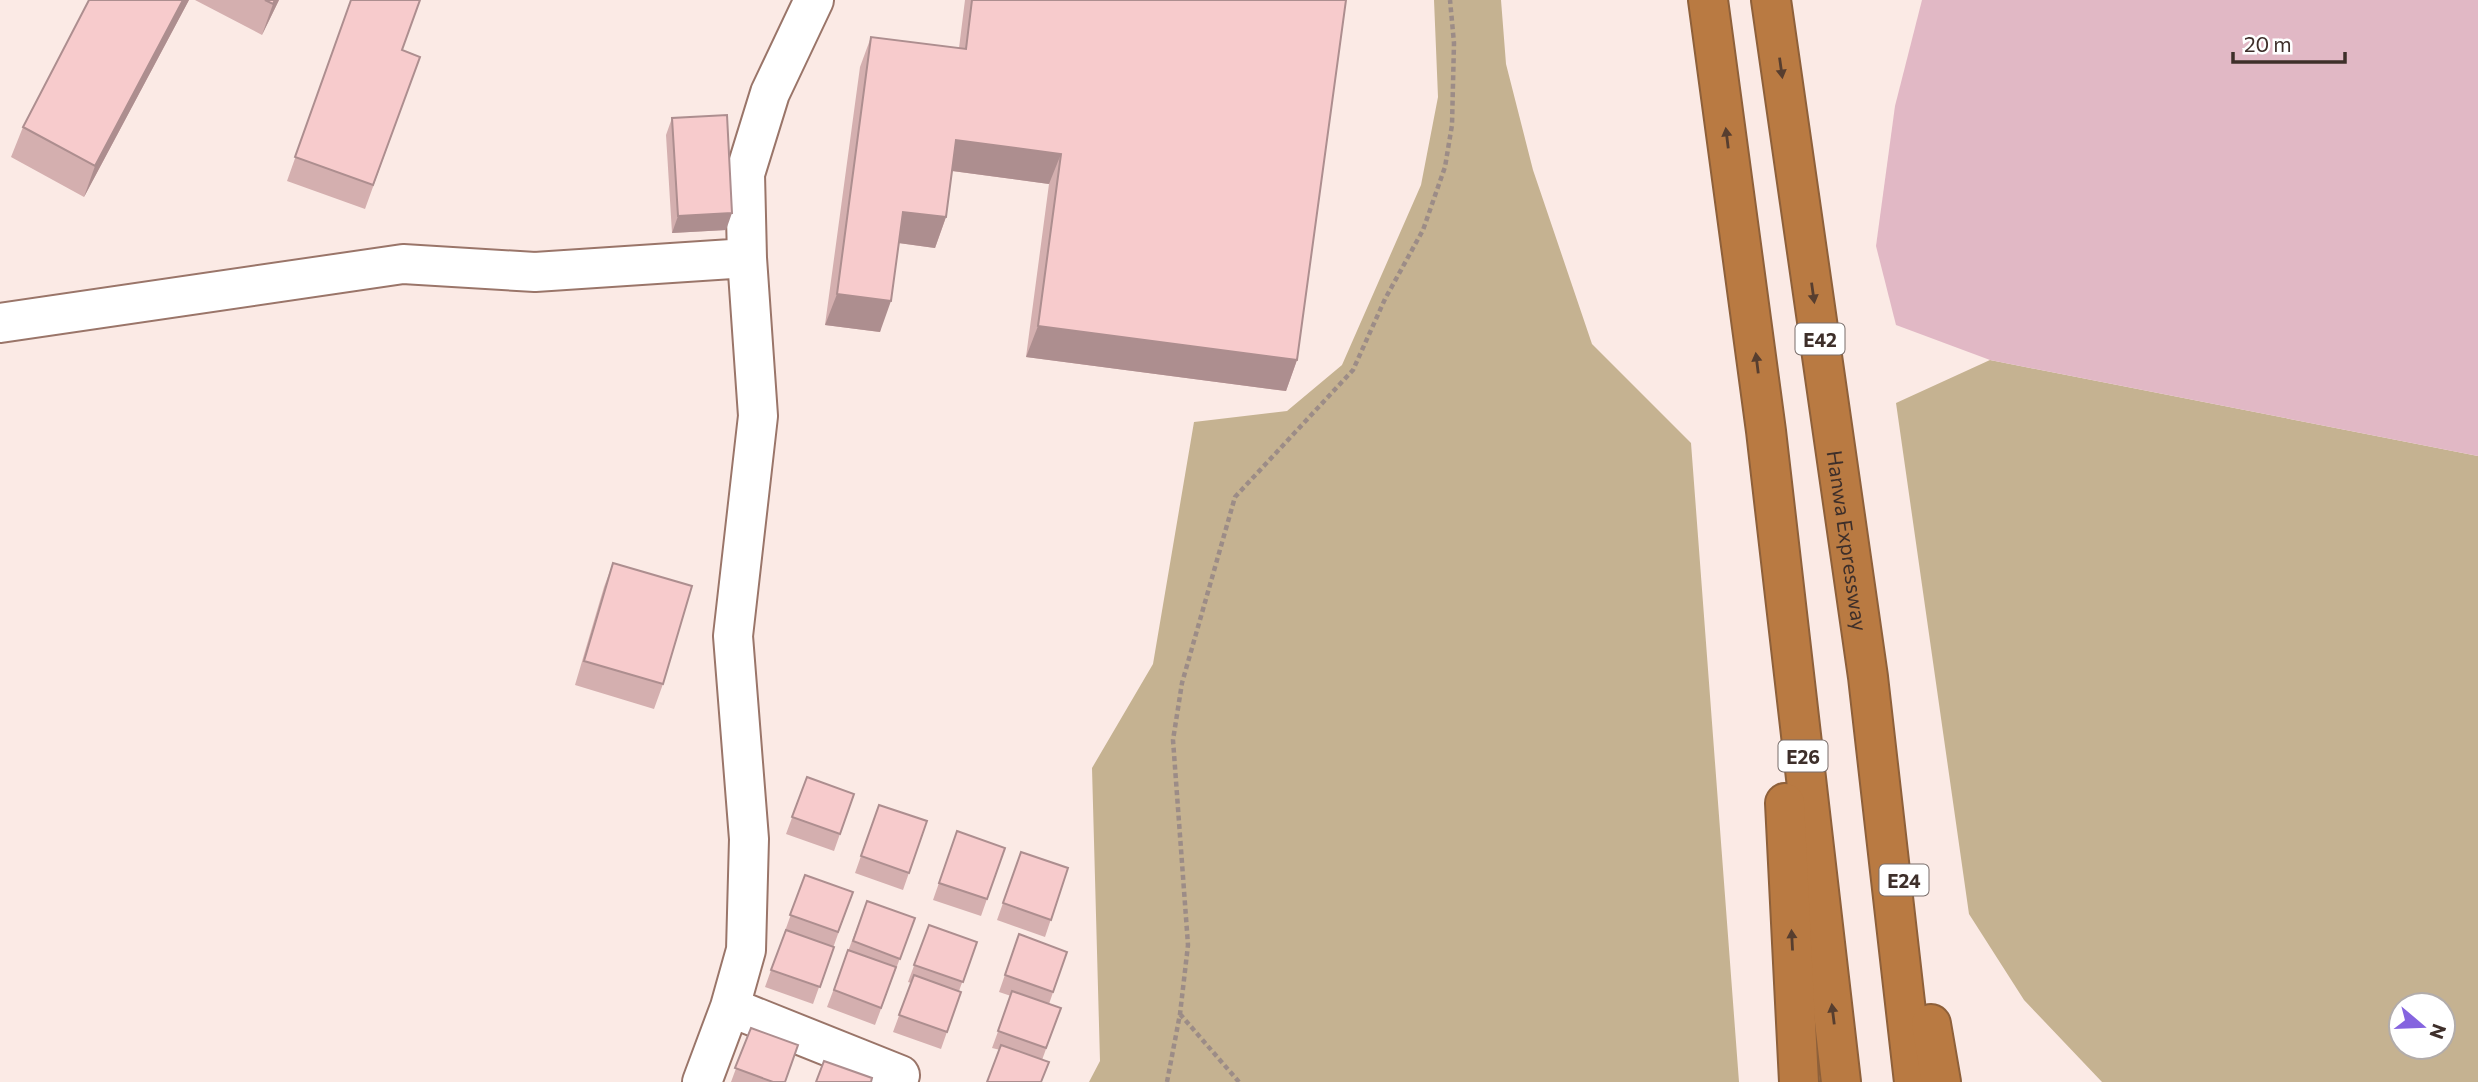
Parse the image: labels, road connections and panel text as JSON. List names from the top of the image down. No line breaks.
{"streets":{"highway":["E42","Hanwa Expressway","E26","E24"]},"crossings":[["Hanwa Expressway","E24"]],"scale_bar":"20 m","north":"right"}
